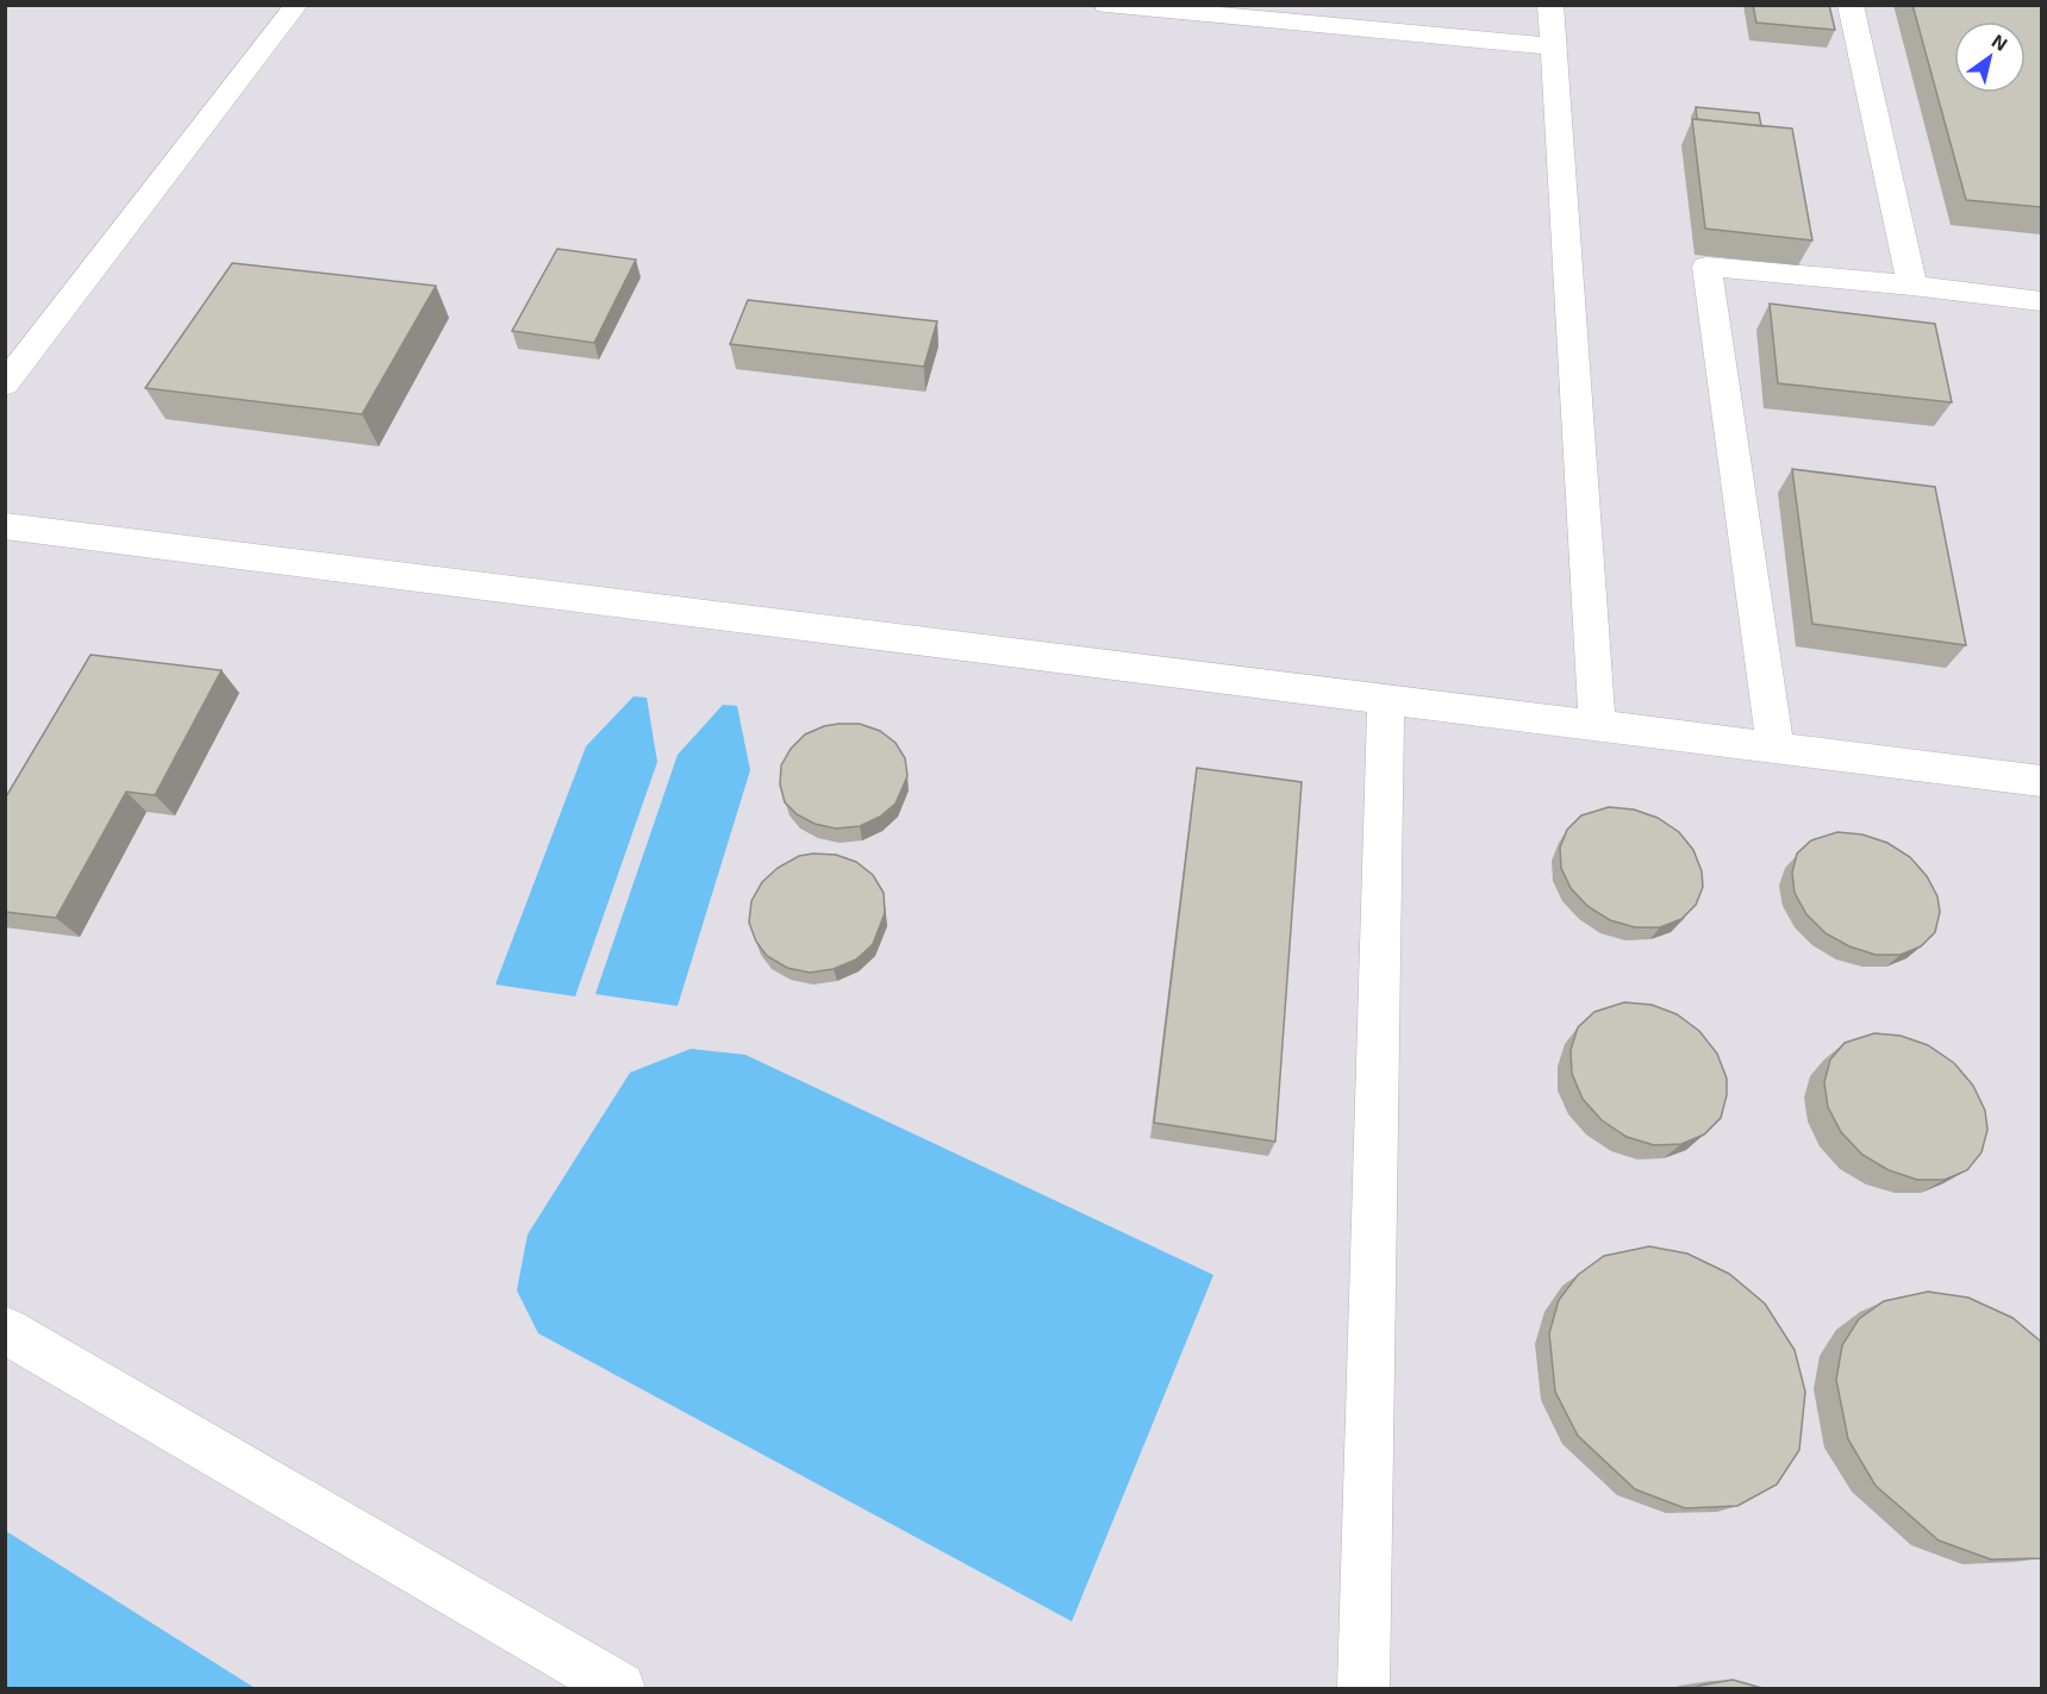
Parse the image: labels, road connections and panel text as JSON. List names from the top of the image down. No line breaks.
{"north":"top right"}
